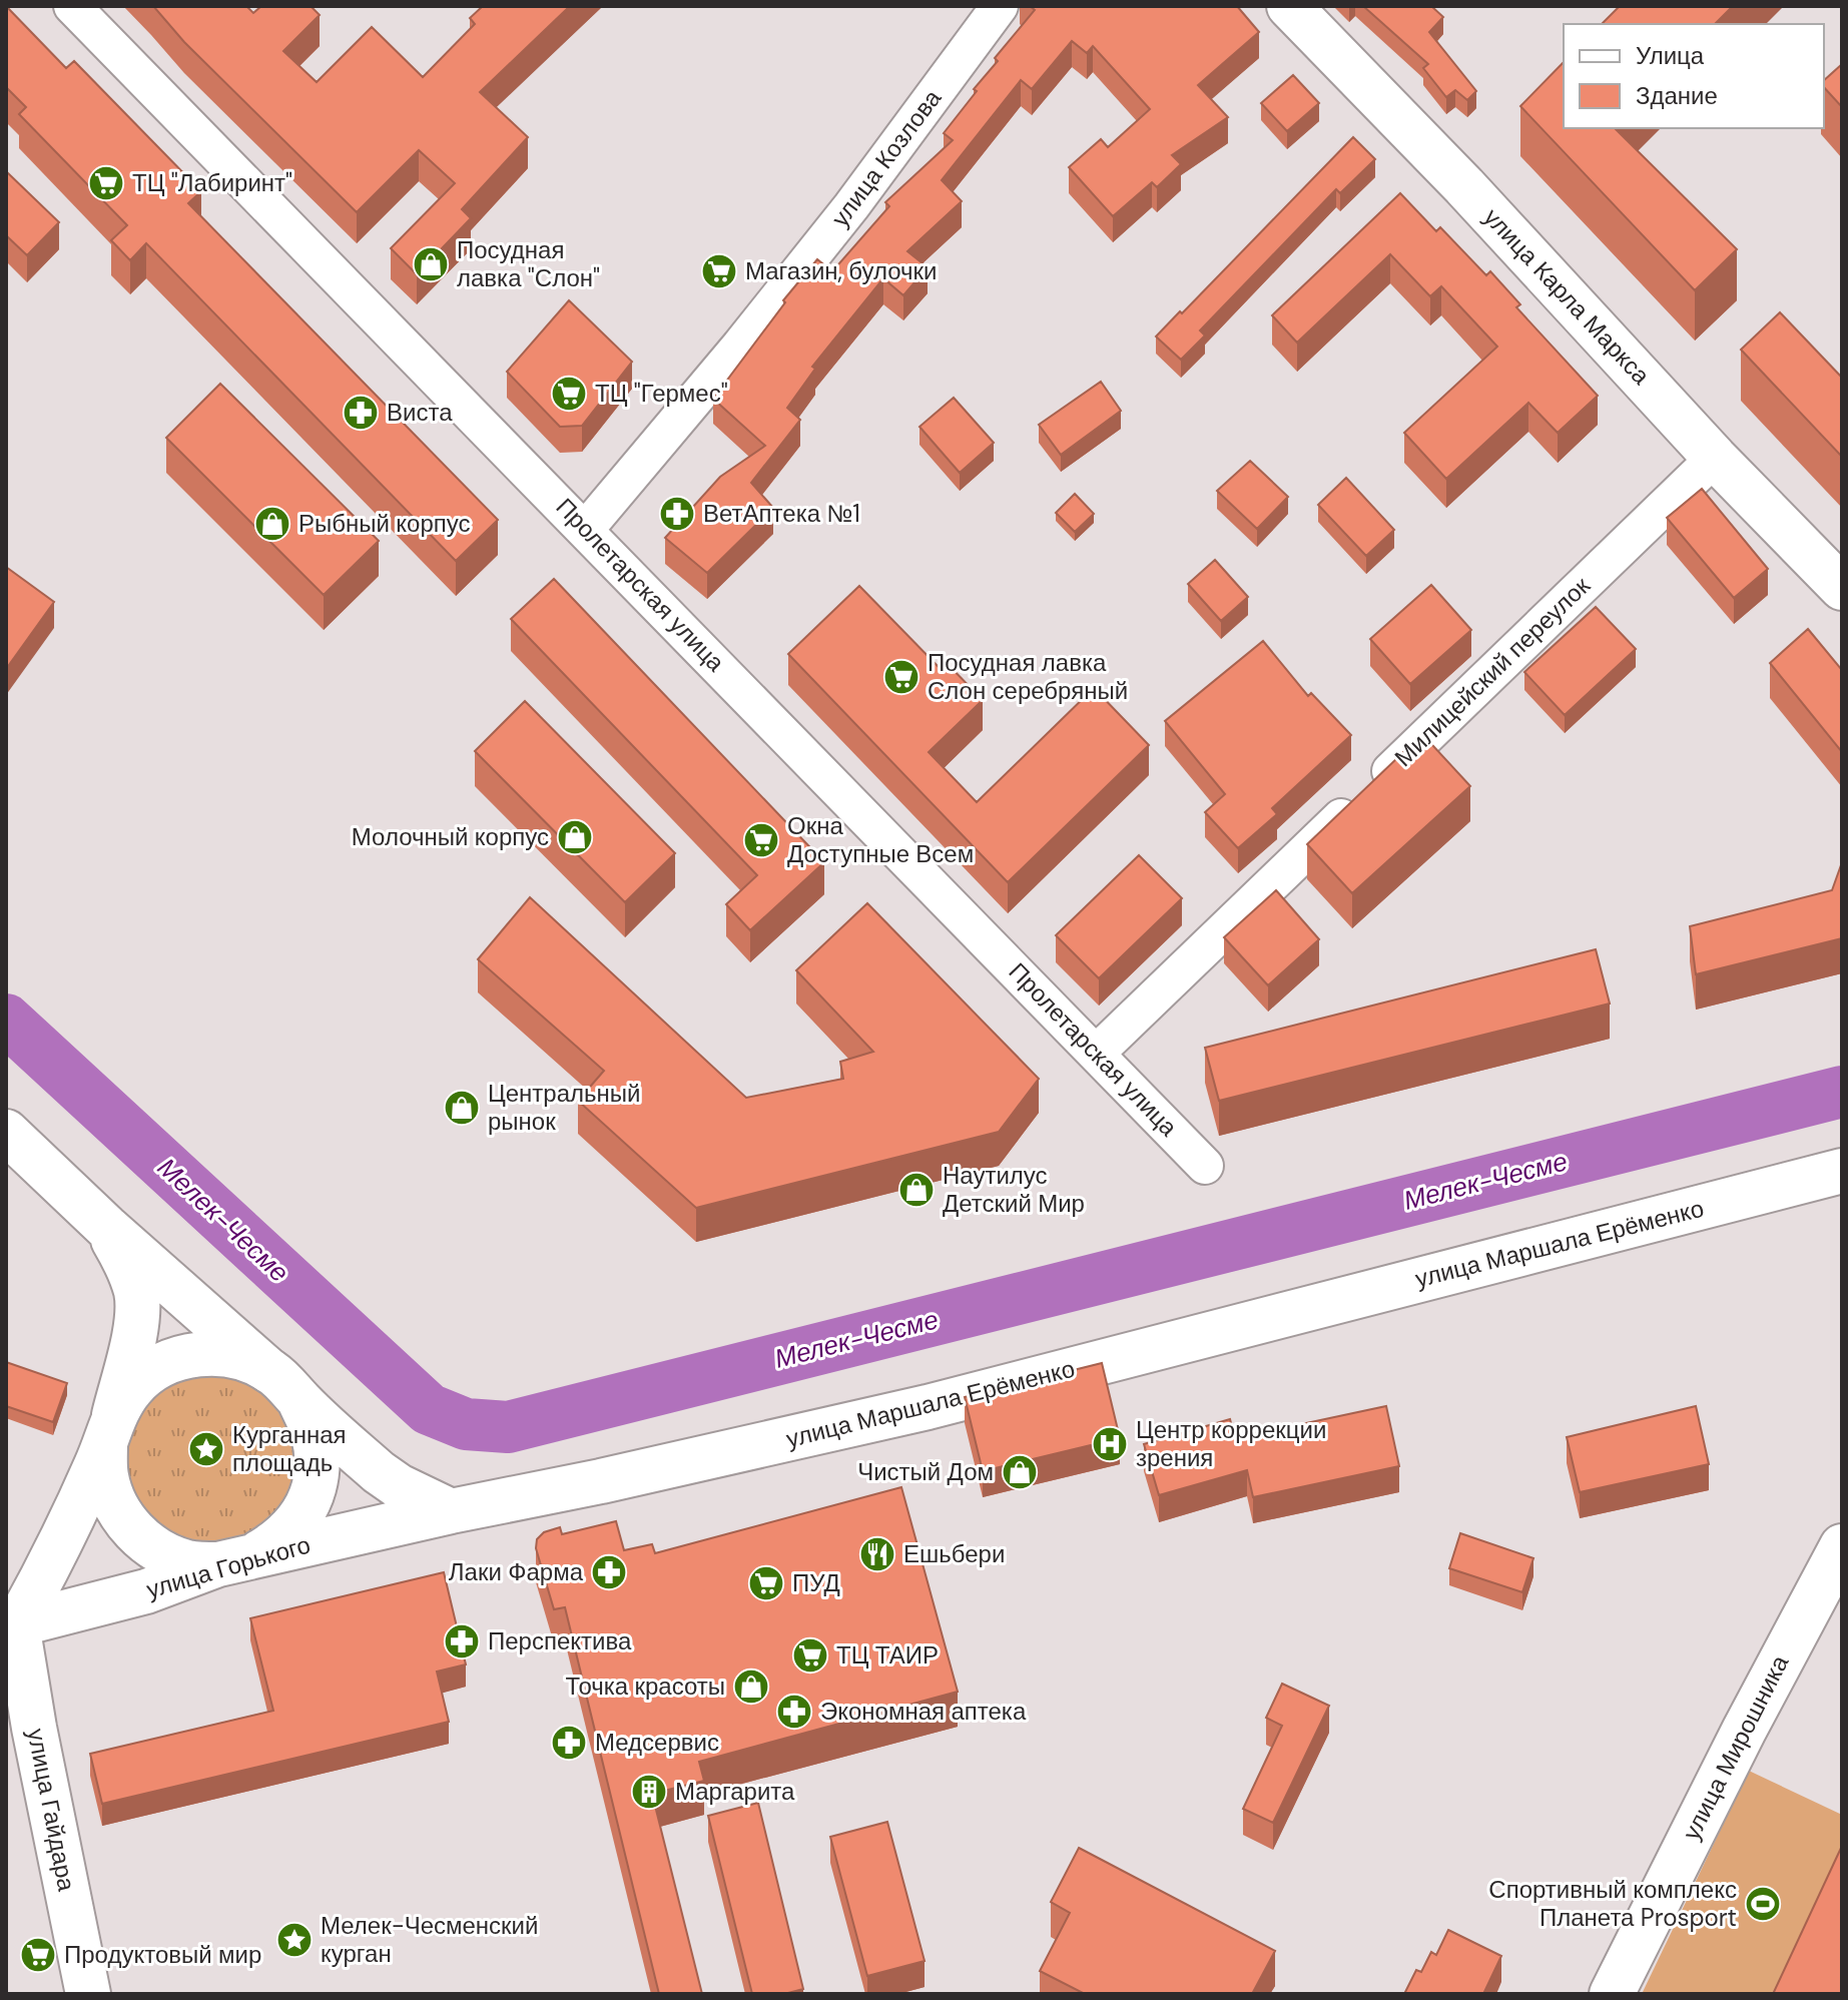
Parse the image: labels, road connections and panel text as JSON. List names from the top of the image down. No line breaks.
{"streets":{"main road":["улица Карла Маркса","улица Маршала Ерёменко","улица Горького","улица Мирошника","улица Гайдара"],"street":["улица Козлова","Пролетарская улица","Милицейский переулок"]},"crossings":[["улица Козлова","Пролетарская улица"],["улица Карла Маркса","Милицейский переулок"],["Пролетарская улица","Милицейский переулок"],["улица Маршала Ерёменко","улица Горького"],["улица Горького","улица Гайдара"]],"water":["Мелек-Чесме"],"places":{"supermarket":["ТЦ \"Лабиринт\"","Магазин, булочки","ТЦ \"Гермес\"","Посудная лавка Слон серебряный","Окна Доступные Всем","ПУД","ТЦ ТАИР","Продуктовый мир"],"shop":["Посудная лавка \"Слон\"","Рыбный корпус","Молочный корпус","Центральный рынок","Наутилус Детский Мир","Чистый Дом","Точка красоты"],"pharmacy":["Виста","ВетАптека №1","Лаки Фарма","Перспектива","Экономная аптека","Медсервис"],"hospital":["Центр коррекции зрения"],"place":["Курганная площадь","Мелек-Чесменский курган"],"restaurant":["Ешьбери"],"building":["Маргарита"],"sports":["Спортивный комплекс Планета Prosport"]},"legend":["Улица","Здание"]}
